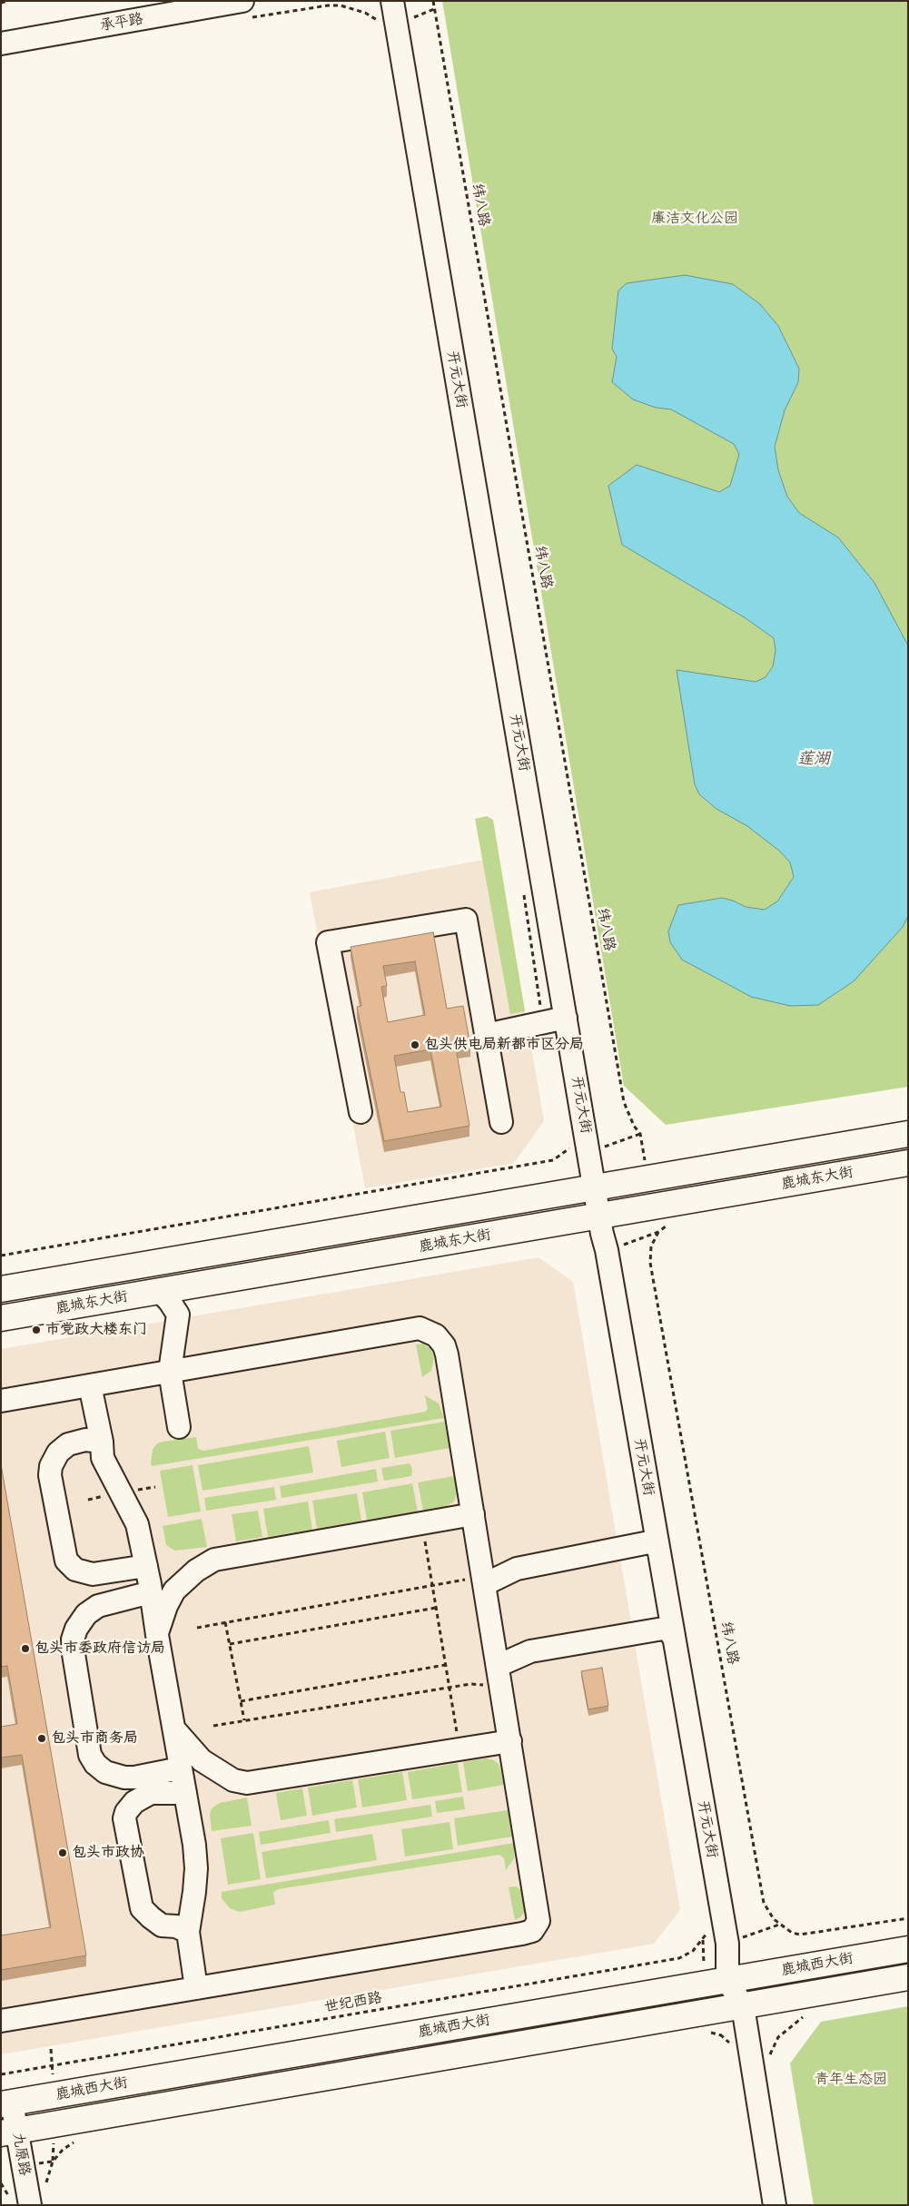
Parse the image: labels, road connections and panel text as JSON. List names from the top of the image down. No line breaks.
{"streets":{"main road":["鹿城东大街","鹿城西大街"],"street":["承平路","开元大街","九原路"],"path":["纬八路","世纪西路"]},"crossings":[["开元大街","鹿城东大街"],["开元大街","鹿城西大街"],["鹿城西大街","九原路"]],"water":["莲湖"],"parks":["廉洁文化公园","青年生态园"],"places":["包头供电局新都市区分局","市党政大楼东门","包头市委政府信访局","包头市商务局","包头市政协"]}
